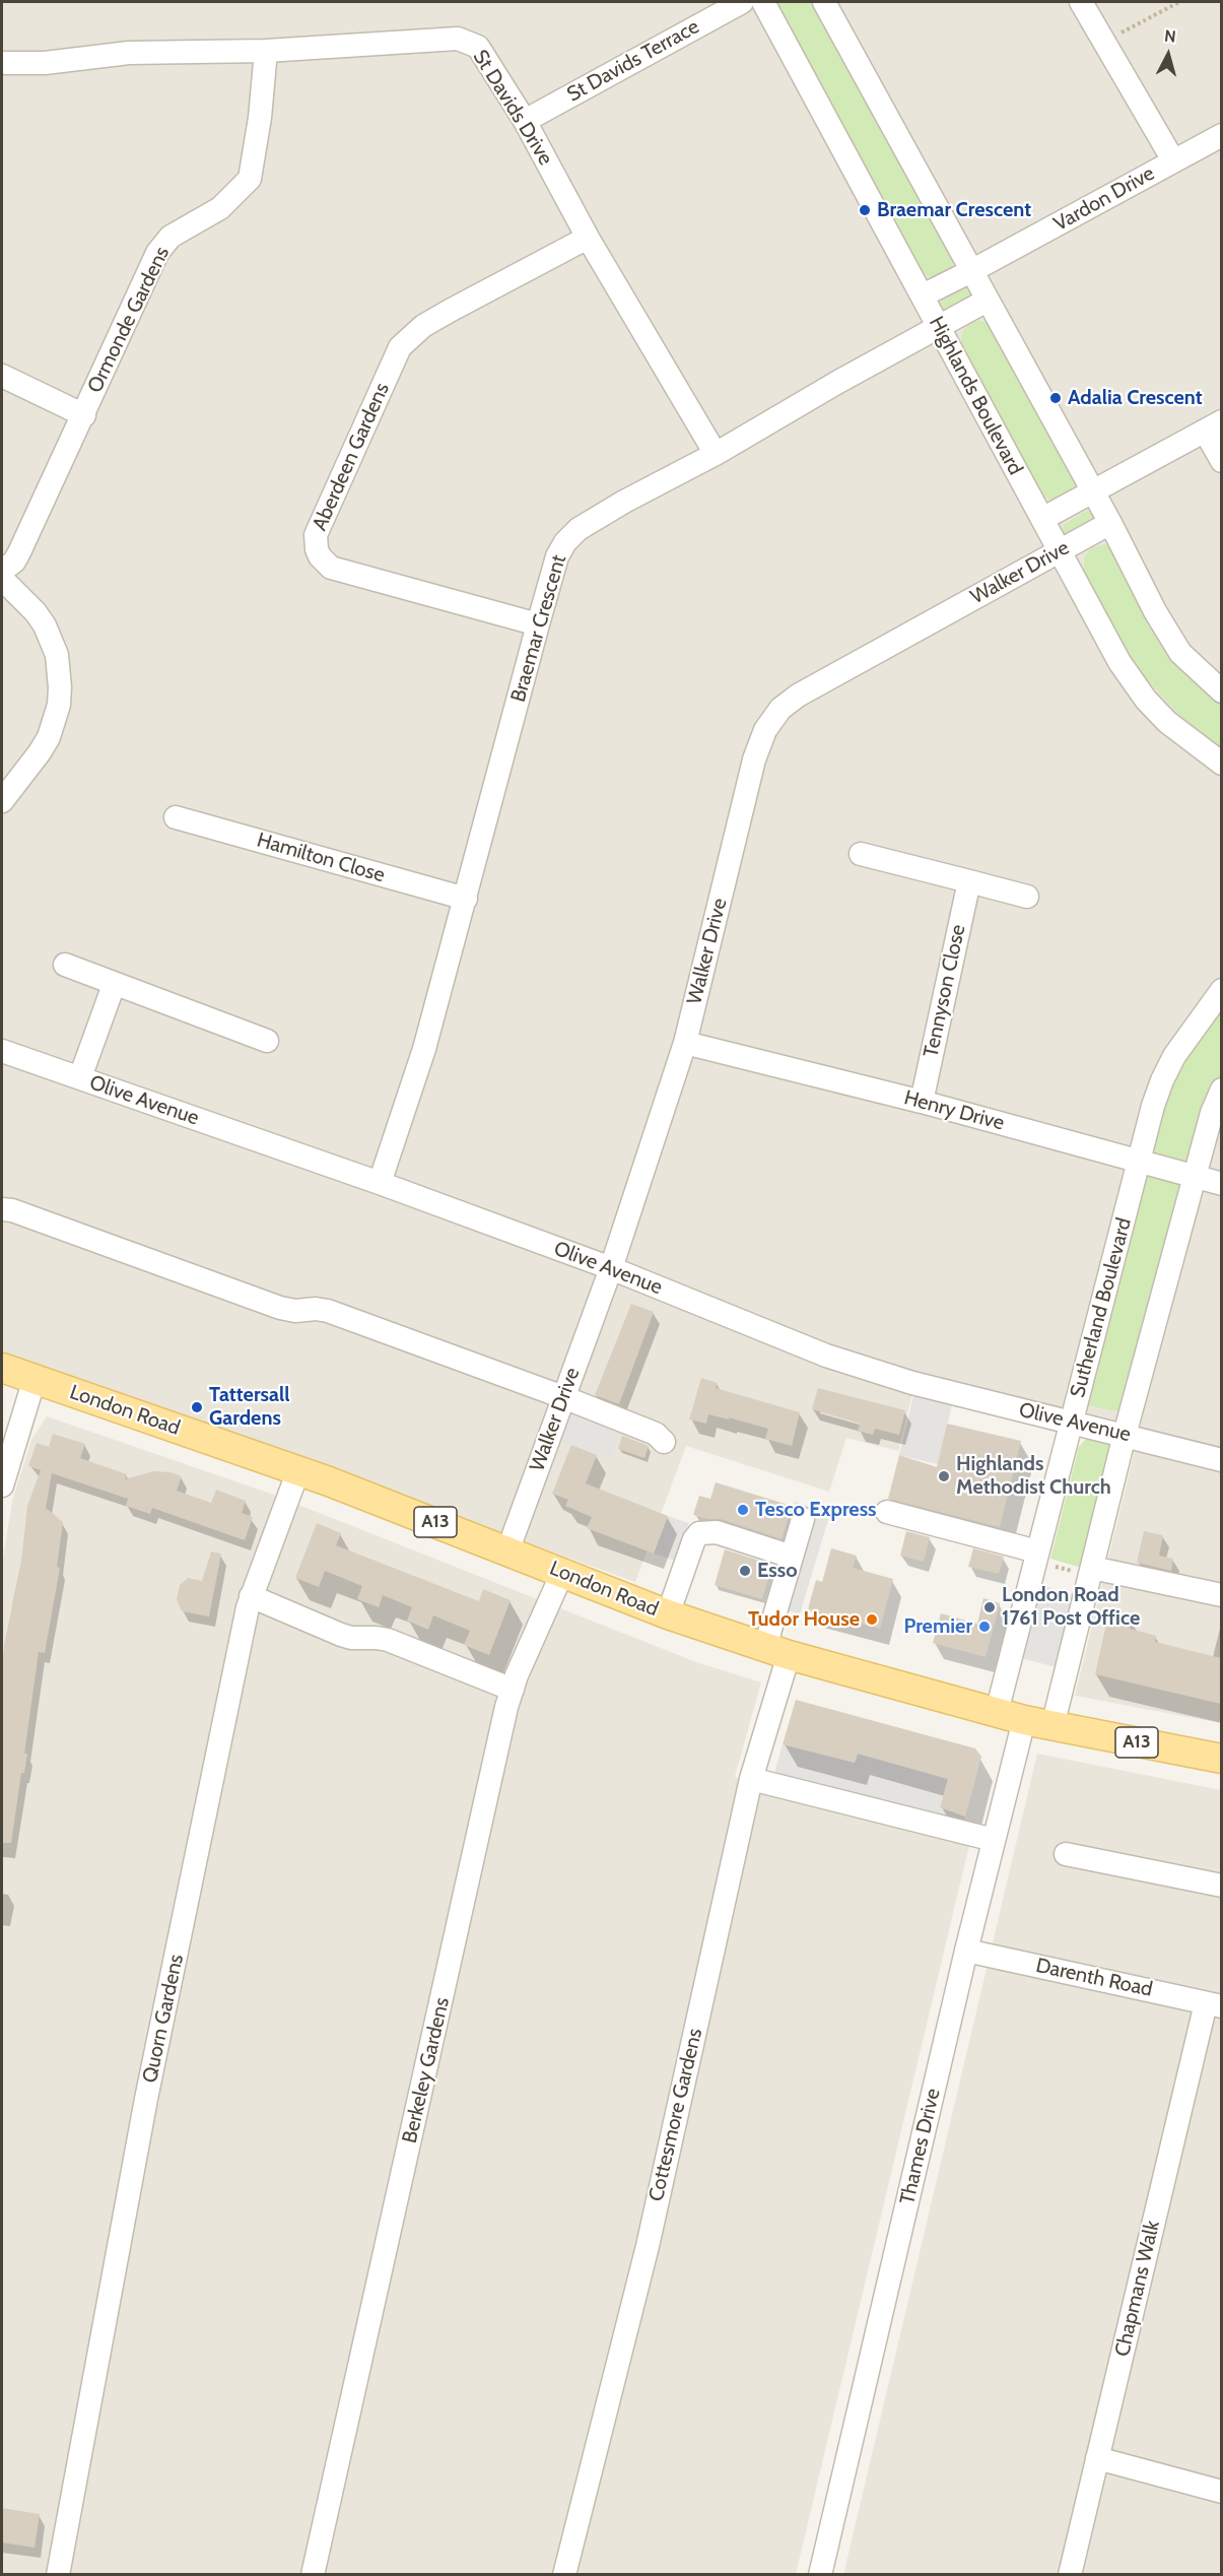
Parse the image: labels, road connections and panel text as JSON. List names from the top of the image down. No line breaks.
{"streets":{"main road":["London Road","A13"],"street":["St Davids Terrace","St Davids Drive","Vardon Drive","Ormonde Gardens","Highlands Boulevard","Aberdeen Gardens","Walker Drive","Braemar Crescent","Hamilton Close","Tennyson Close","Olive Avenue","Henry Drive","Sutherland Boulevard","Darenth Road","Quorn Gardens","Berkeley Gardens","Cottesmore Gardens","Thames Drive","Chapmans Walk"]},"crossings":[["St Davids Terrace","St Davids Drive"],["St Davids Drive","Ormonde Gardens"],["St Davids Drive","Aberdeen Gardens"],["St Davids Drive","Braemar Crescent"],["Vardon Drive","Highlands Boulevard"],["Highlands Boulevard","Walker Drive"],["Highlands Boulevard","Braemar Crescent"],["Aberdeen Gardens","Braemar Crescent"],["Walker Drive","Olive Avenue"],["Walker Drive","Henry Drive"],["Walker Drive","London Road"],["Braemar Crescent","Hamilton Close"],["Braemar Crescent","Olive Avenue"],["Tennyson Close","Henry Drive"],["Olive Avenue","Sutherland Boulevard"],["Henry Drive","Sutherland Boulevard"],["Sutherland Boulevard","London Road"],["London Road","Quorn Gardens"],["London Road","Berkeley Gardens"],["London Road","Cottesmore Gardens"],["London Road","Thames Drive"],["Darenth Road","Thames Drive"],["Darenth Road","Chapmans Walk"]],"places":["Braemar Crescent","Adalia Crescent","Tattersall Gardens","Highlands Methodist Church","Tesco Express","Esso","London Road 1761 Post Office","Tudor House","Premier"],"north":"top"}
